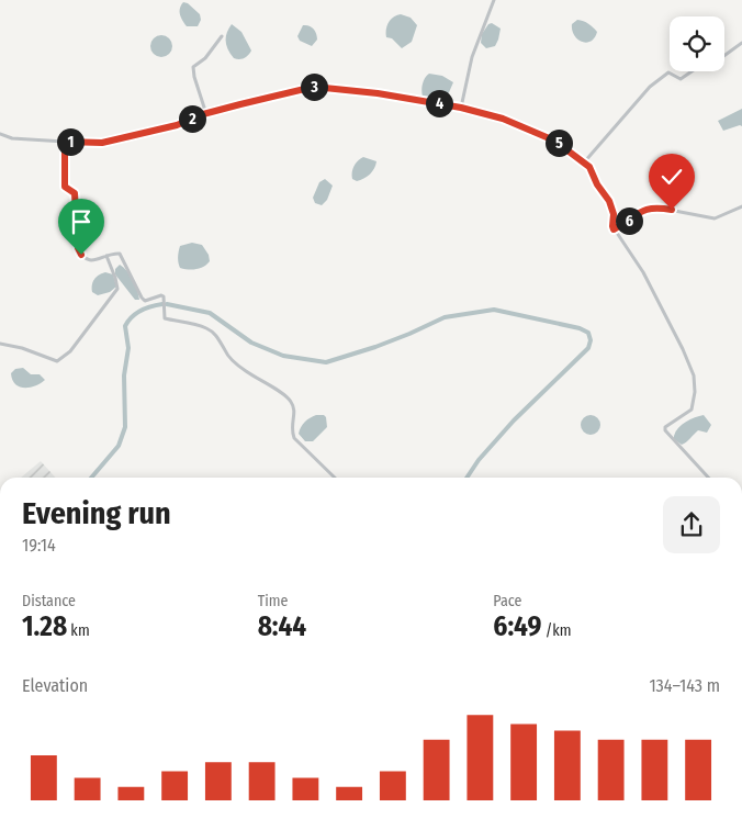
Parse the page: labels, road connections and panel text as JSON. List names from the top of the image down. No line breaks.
{"page":{"pins":["3","4","2","1","5","6"],"heading":["Evening run","19:14"],"stats":[["Distance","1.28 km"],["Time","8:44"],["Pace","6:49 /km"]],"chart":["Elevation","134–143 m"]}}
